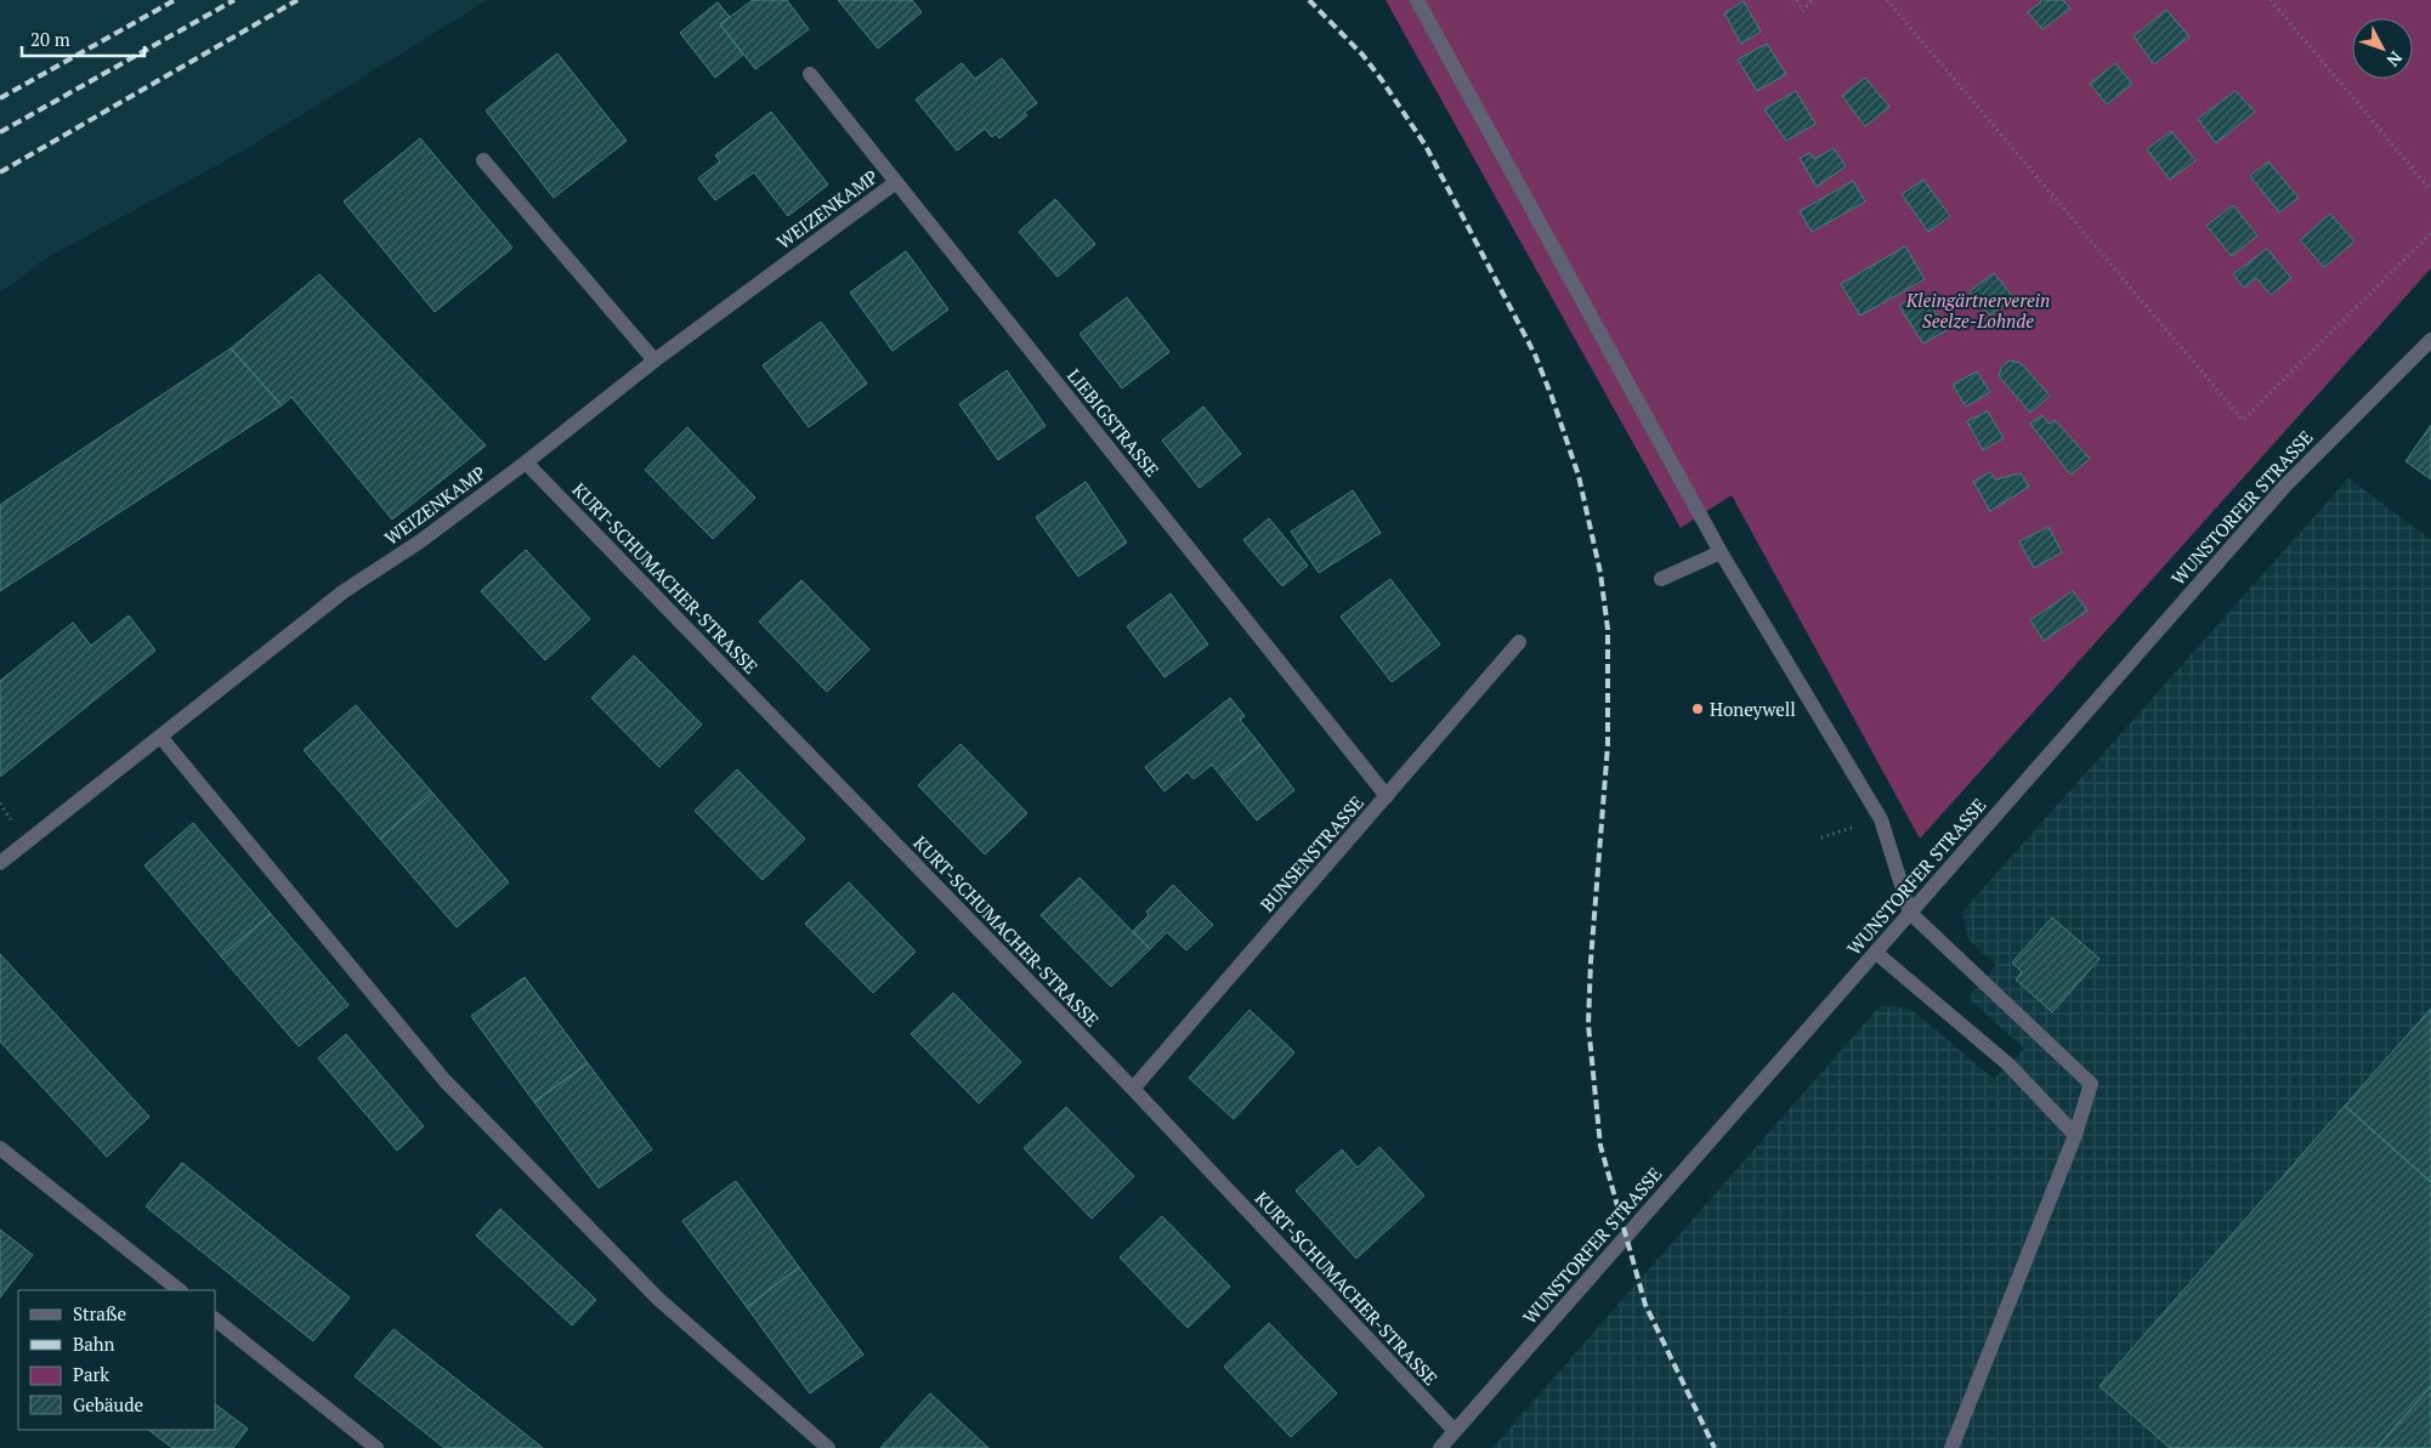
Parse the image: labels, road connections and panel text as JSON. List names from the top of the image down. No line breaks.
{"streets":{"street":["WEIZENKAMP","LIEBIGSTRASSE","WUNSTORFER STRASSE","KURT-SCHUMACHER-STRASSE","BUNSENSTRASSE"]},"crossings":[["WEIZENKAMP","LIEBIGSTRASSE"],["WEIZENKAMP","KURT-SCHUMACHER-STRASSE"],["LIEBIGSTRASSE","BUNSENSTRASSE"],["WUNSTORFER STRASSE","KURT-SCHUMACHER-STRASSE"],["KURT-SCHUMACHER-STRASSE","BUNSENSTRASSE"]],"parks":["Kleingärtnerverein Seelze-Lohnde"],"places":["Honeywell"],"legend":["Straße","Bahn","Park","Gebäude"],"scale_bar":"20 m","north":"bottom right"}
